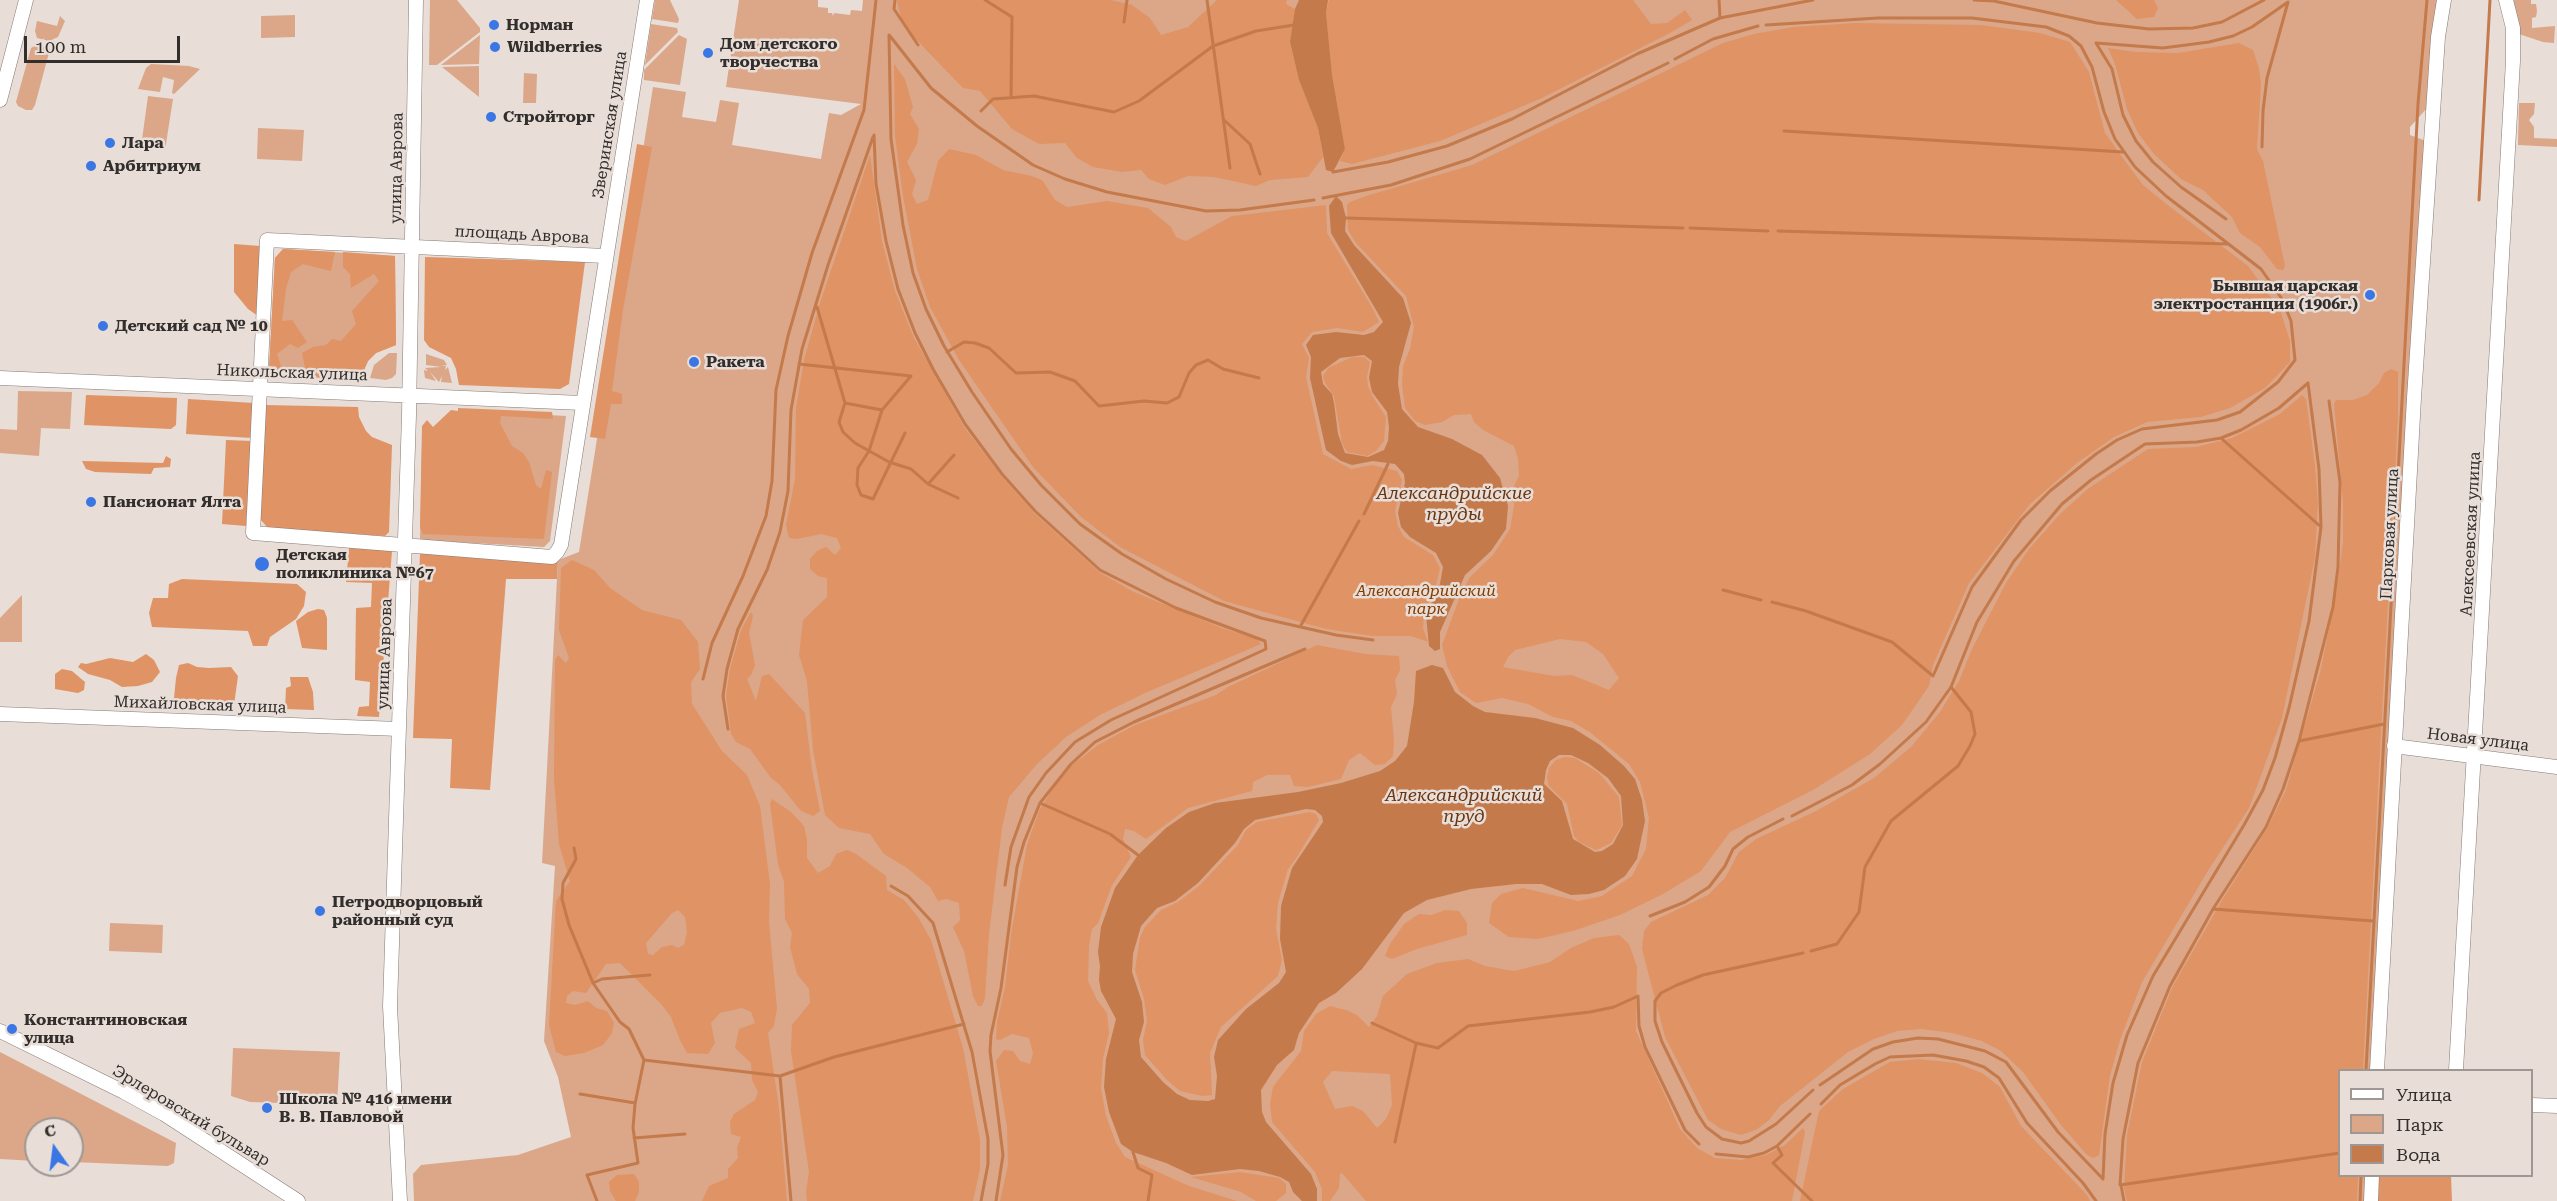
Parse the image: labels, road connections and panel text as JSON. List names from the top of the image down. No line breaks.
{"streets":{"street":["Зверинская улица","улица Аврова","площадь Аврова","Никольская улица","Парковая улица","Алексеевская улица","Михайловская улица","Новая улица","Эрлеровский бульвар"]},"crossings":[["Зверинская улица","площадь Аврова"],["улица Аврова","площадь Аврова"],["улица Аврова","Никольская улица"],["улица Аврова","Михайловская улица"],["площадь Аврова","Никольская улица"],["Парковая улица","Новая улица"],["Алексеевская улица","Новая улица"]],"water":["Александрийские пруды","Александрийский пруд"],"parks":["Александрийский парк"],"places":["Норман","Wildberries","Дом детского творчества","Стройторг","Лара","Арбитриум","Бывшая царская электростанция (1906г.)","Детский сад № 10","Ракета","Пансионат Ялта","Детская поликлиника №67","Петродворцовый районный суд","Константиновская улица","Школа № 416 имени В. В. Павловой"],"legend":["Улица","Парк","Вода"],"scale_bar":"100 m","north":"top"}
